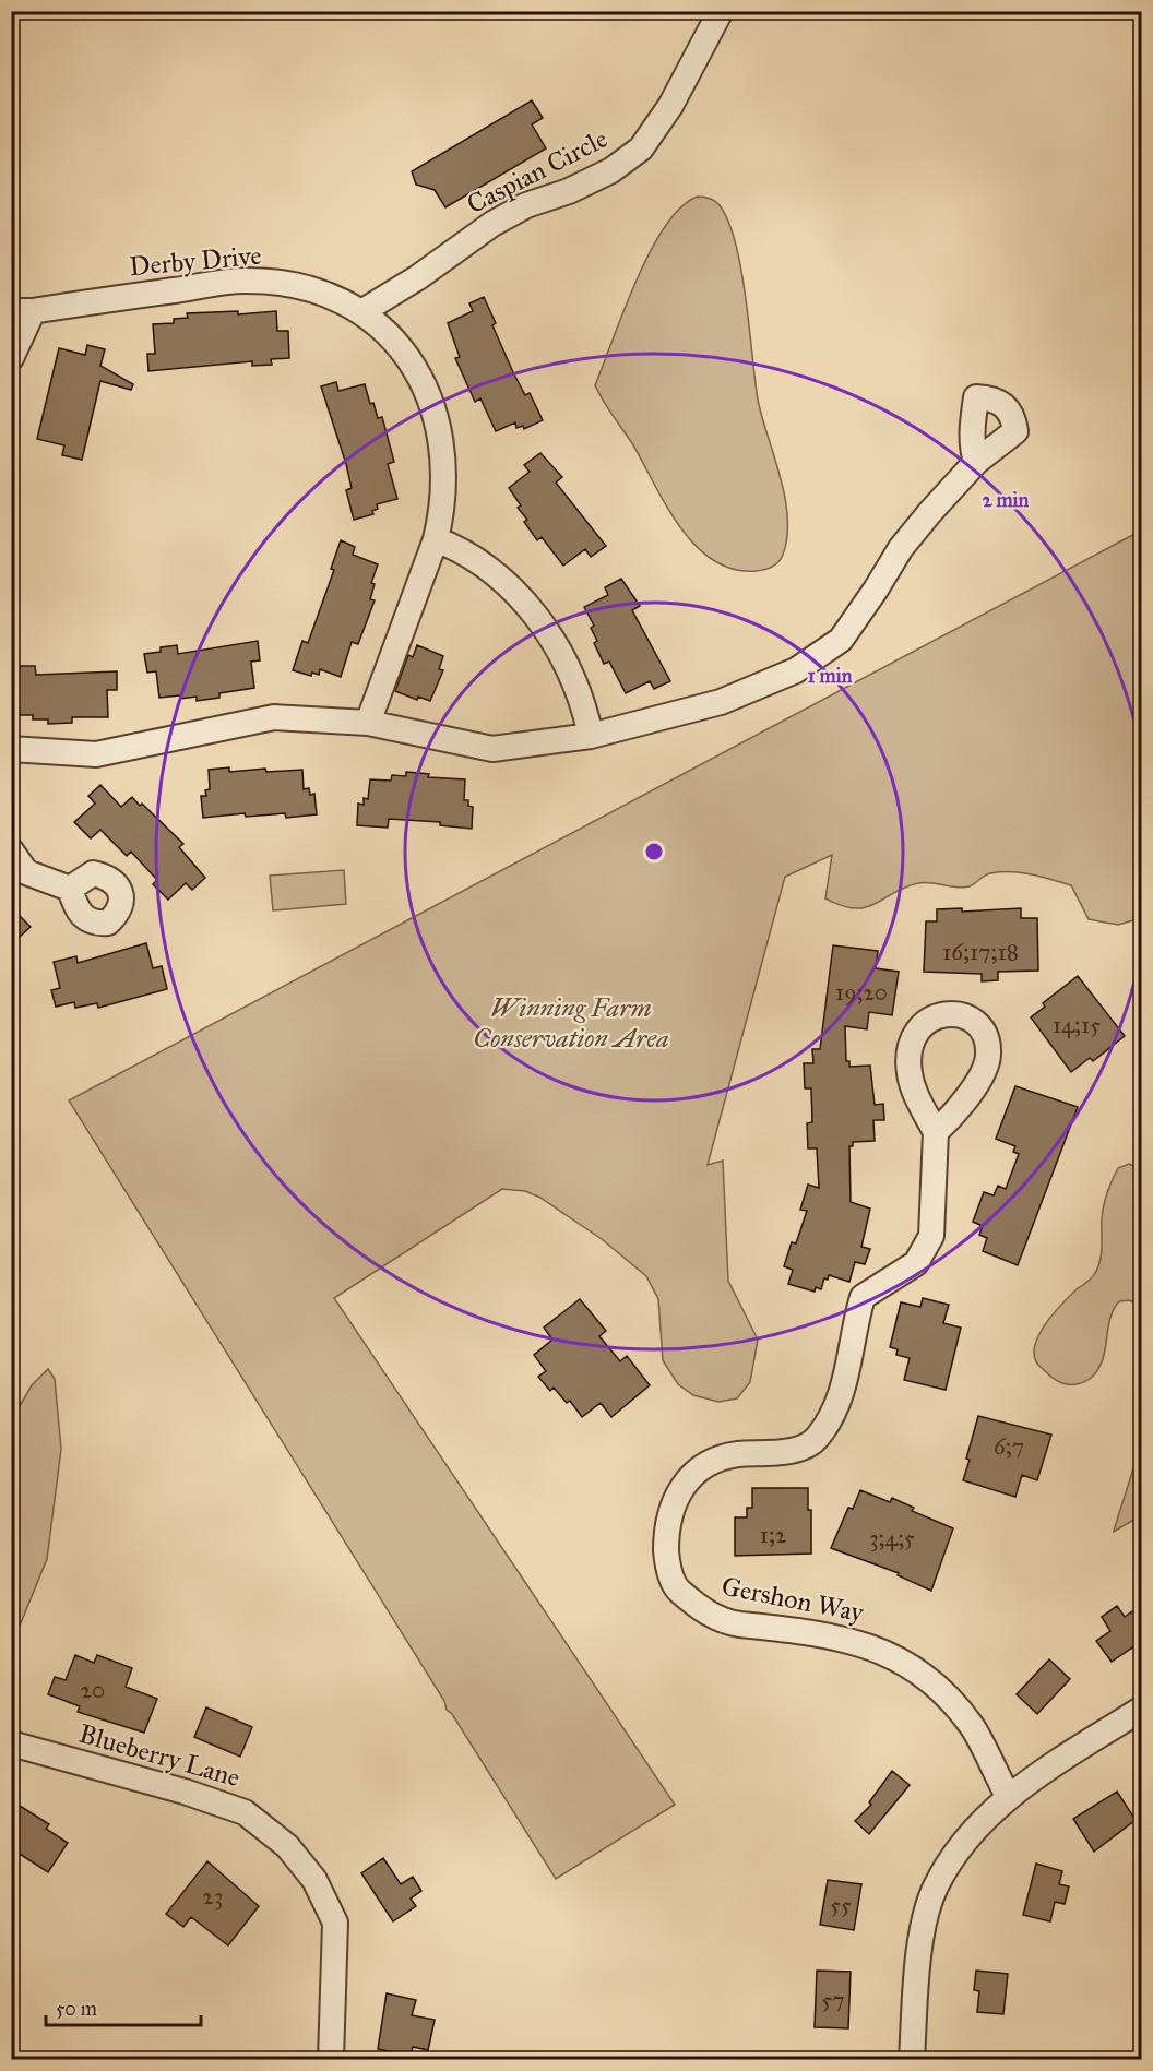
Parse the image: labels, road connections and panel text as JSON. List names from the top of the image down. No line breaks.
{"streets":{"street":["Caspian Circle","Derby Drive","Gershon Way","Blueberry Lane"]},"crossings":[["Caspian Circle","Derby Drive"]],"parks":["Winning Farm Conservation Area"],"house_numbers":["16;17;18","19;20","14;15","6;7","1;2","3;4;5","20","23","55","57"],"scale_bar":"50 m","rings":["2 min","1 min"]}
